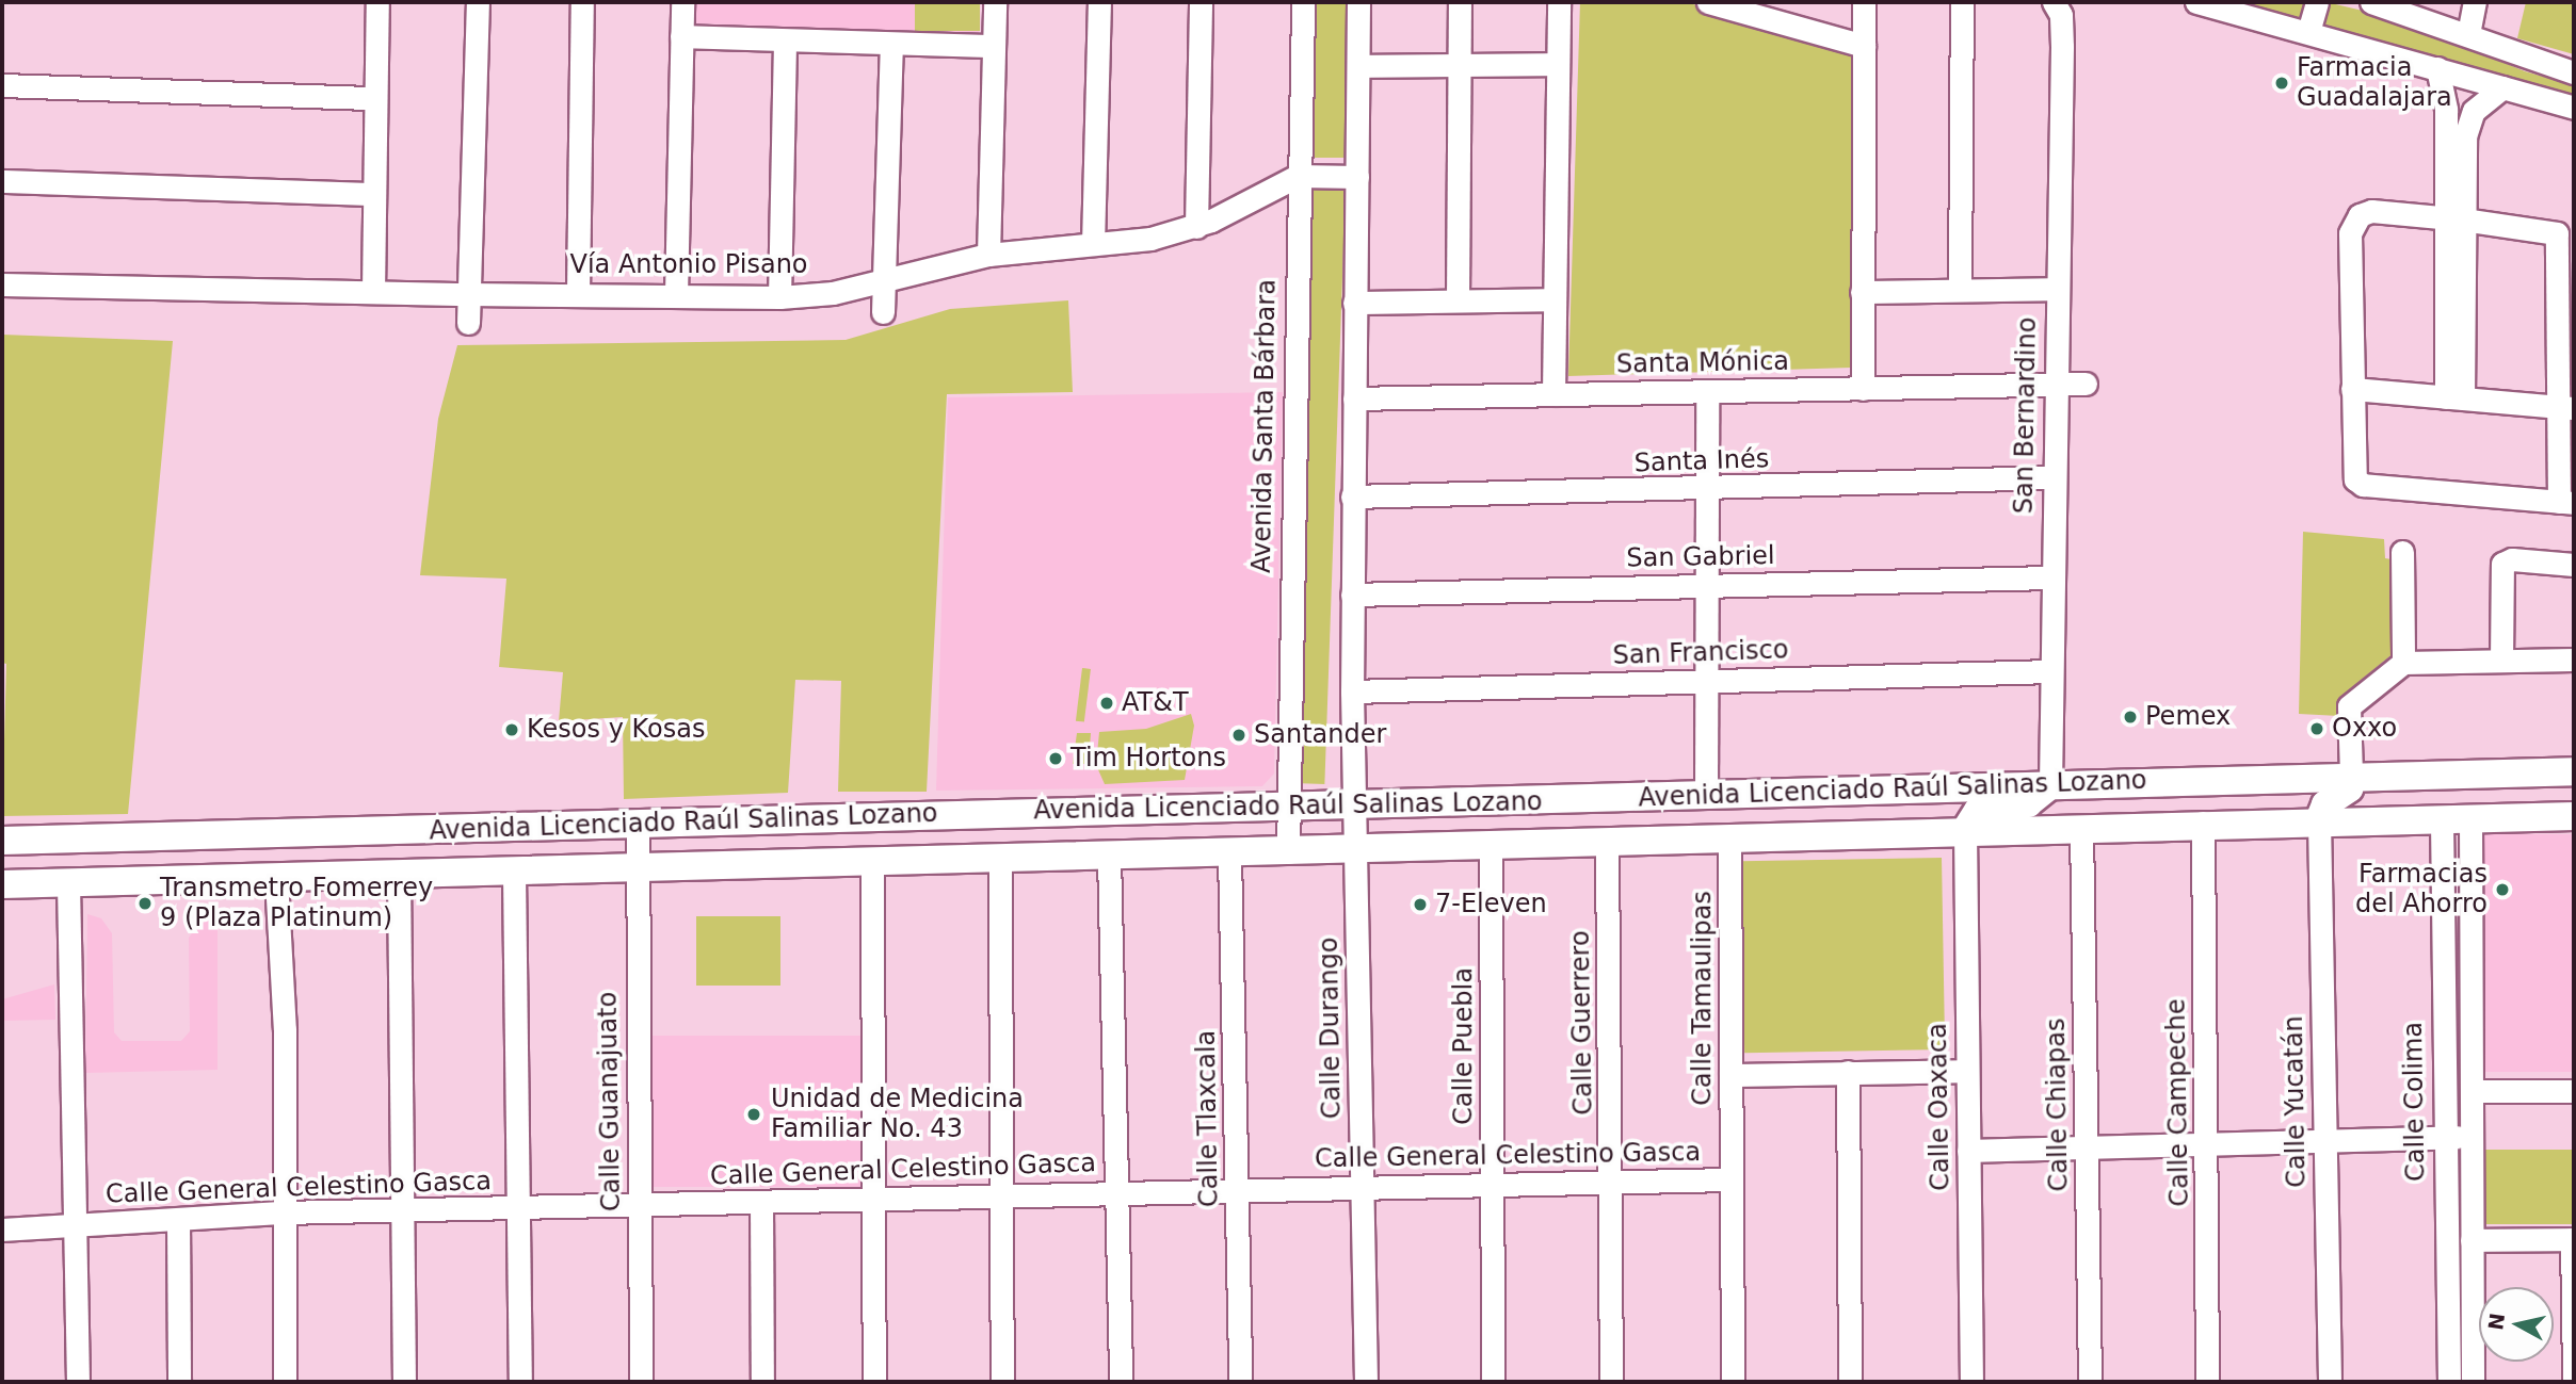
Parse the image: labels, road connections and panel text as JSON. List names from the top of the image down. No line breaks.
{"streets":{"main road":["Avenida Licenciado Raúl Salinas Lozano"],"street":["Vía Antonio Pisano","Santa Mónica","San Bernardino","Avenida Santa Bárbara","Santa Inés","San Gabriel","San Francisco","Calle Tamaulipas","Calle Guerrero","Calle Durango","Calle Puebla","Calle Guanajuato","Calle Yucatán","Calle Colima","Calle Campeche","Calle Chiapas","Calle Oaxaca","Calle Tlaxcala","Calle General Celestino Gasca"]},"crossings":[["Vía Antonio Pisano","Avenida Santa Bárbara"],["Santa Mónica","San Bernardino"],["San Bernardino","Santa Inés"],["San Bernardino","San Gabriel"],["San Bernardino","San Francisco"],["San Bernardino","Avenida Licenciado Raúl Salinas Lozano"],["Avenida Santa Bárbara","Avenida Licenciado Raúl Salinas Lozano"],["Avenida Licenciado Raúl Salinas Lozano","Calle Tamaulipas"],["Avenida Licenciado Raúl Salinas Lozano","Calle Guerrero"],["Avenida Licenciado Raúl Salinas Lozano","Calle Durango"],["Avenida Licenciado Raúl Salinas Lozano","Calle Puebla"],["Avenida Licenciado Raúl Salinas Lozano","Calle Guanajuato"],["Avenida Licenciado Raúl Salinas Lozano","Calle Yucatán"],["Avenida Licenciado Raúl Salinas Lozano","Calle Colima"],["Avenida Licenciado Raúl Salinas Lozano","Calle Campeche"],["Avenida Licenciado Raúl Salinas Lozano","Calle Chiapas"],["Avenida Licenciado Raúl Salinas Lozano","Calle Oaxaca"],["Avenida Licenciado Raúl Salinas Lozano","Calle Tlaxcala"],["Calle Tamaulipas","Calle General Celestino Gasca"],["Calle Guerrero","Calle General Celestino Gasca"],["Calle Durango","Calle General Celestino Gasca"],["Calle Puebla","Calle General Celestino Gasca"],["Calle Guanajuato","Calle General Celestino Gasca"],["Calle Tlaxcala","Calle General Celestino Gasca"]],"places":["Farmacia Guadalajara","AT&T","Pemex","Oxxo","Kesos y Kosas","Santander","Tim Hortons","Farmacias del Ahorro","Transmetro Fomerrey 9 (Plaza Platinum)","7-Eleven","Unidad de Medicina Familiar No. 43"],"north":"left"}
